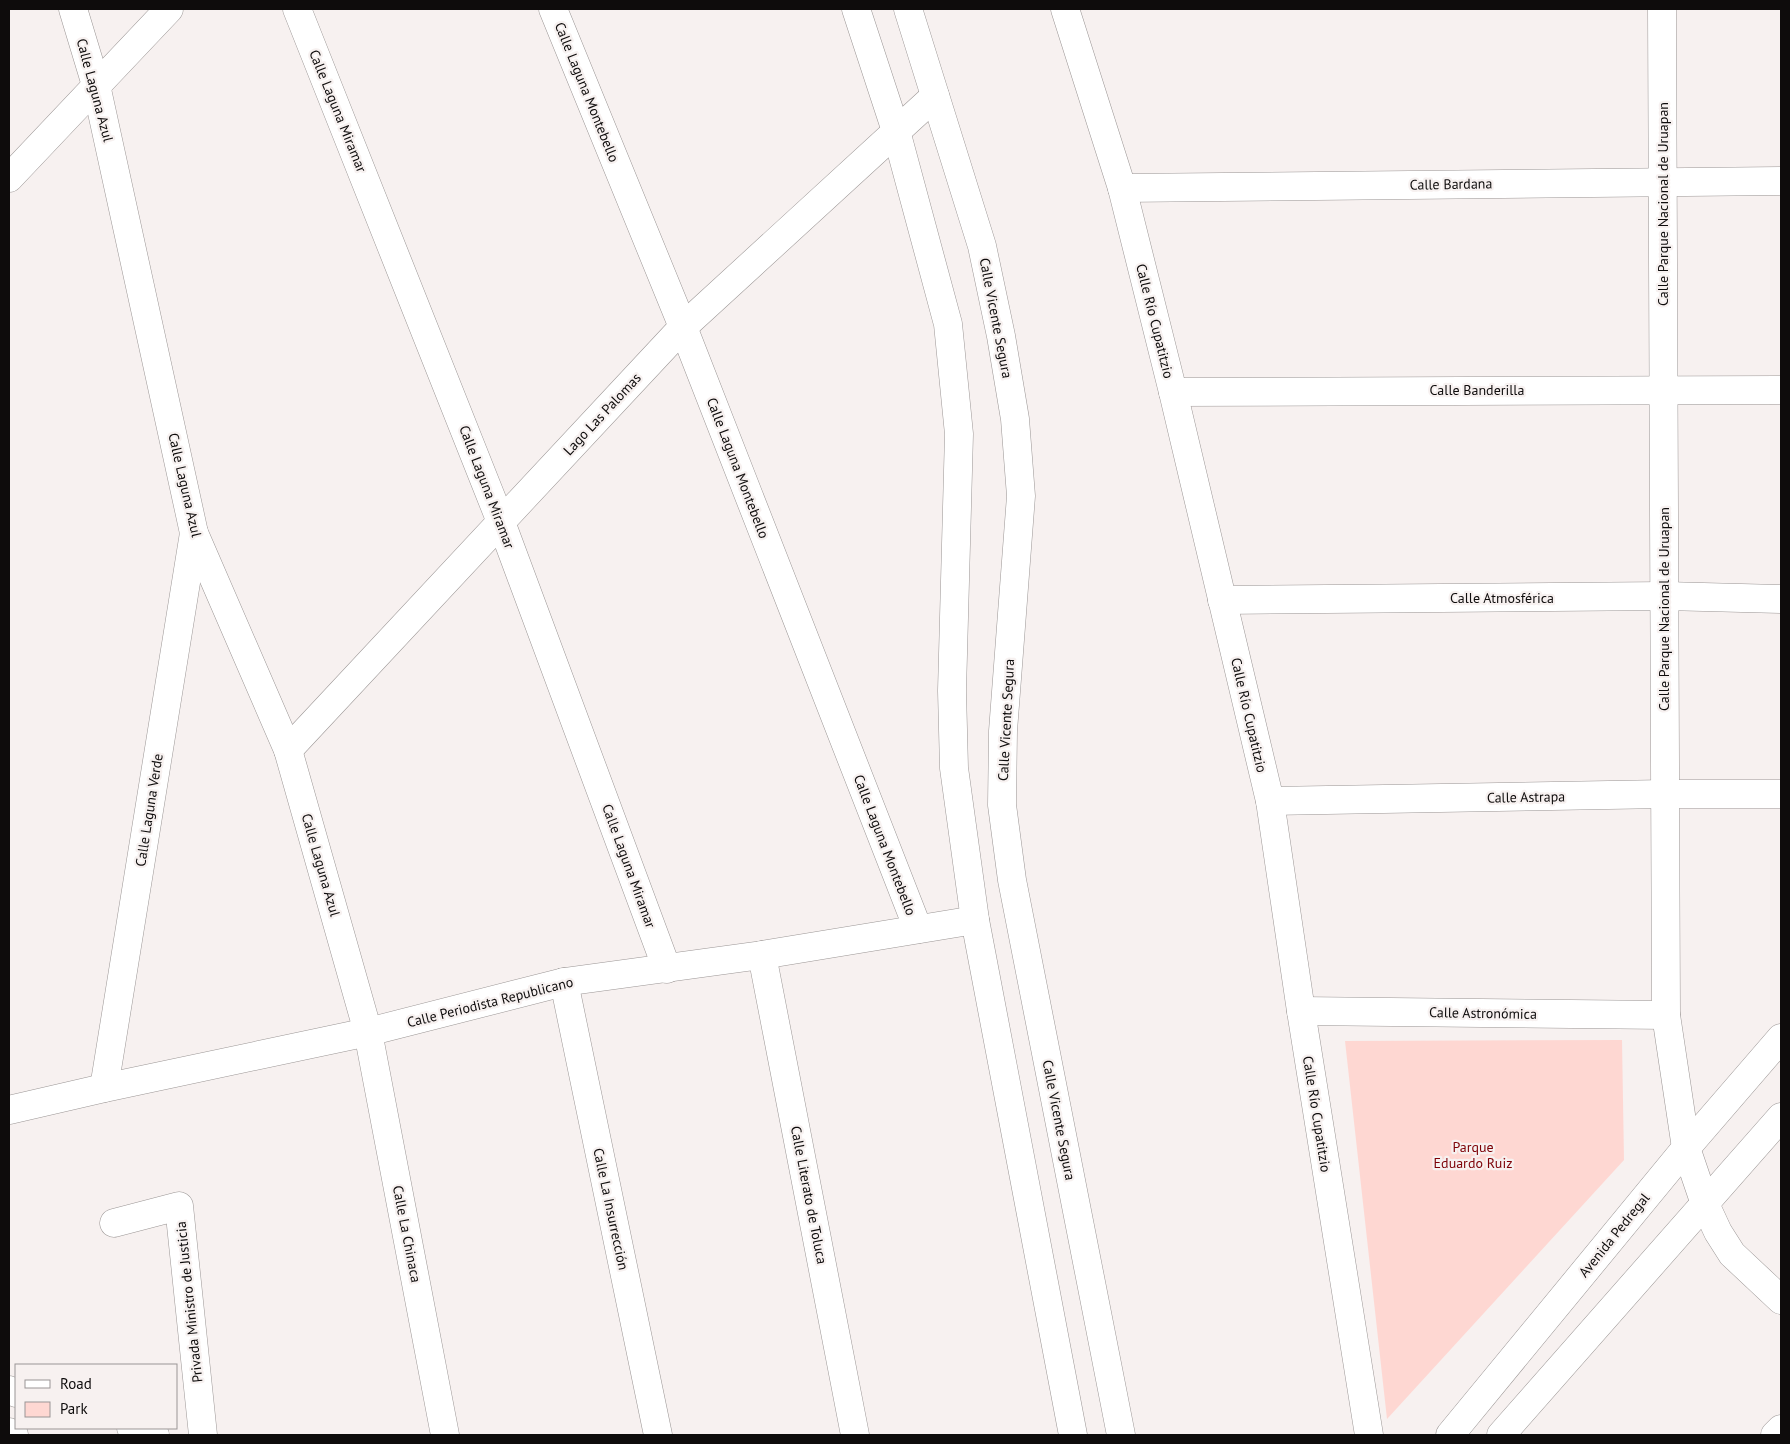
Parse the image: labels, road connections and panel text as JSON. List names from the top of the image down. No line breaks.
{"streets":{"street":["Calle Laguna Azul","Calle Laguna Montebello","Calle Laguna Miramar","Calle Bardana","Calle Parque Nacional de Uruapan","Calle Vicente Segura","Calle Río Cupatitzio","Calle Banderilla","Lago Las Palomas","Calle Atmosférica","Calle Astrapa","Calle Laguna Verde","Calle Periodista Republicano","Calle Astronómica","Calle Literato de Toluca","Calle La Insurrección","Calle La Chinaca","Avenida Pedregal","Privada Ministro de Justicia"]},"crossings":[["Calle Laguna Azul","Lago Las Palomas"],["Calle Laguna Azul","Calle Laguna Verde"],["Calle Laguna Azul","Calle Periodista Republicano"],["Calle Laguna Azul","Calle La Chinaca"],["Calle Laguna Montebello","Lago Las Palomas"],["Calle Laguna Montebello","Calle Periodista Republicano"],["Calle Laguna Miramar","Lago Las Palomas"],["Calle Laguna Miramar","Calle Periodista Republicano"],["Calle Bardana","Calle Parque Nacional de Uruapan"],["Calle Bardana","Calle Río Cupatitzio"],["Calle Parque Nacional de Uruapan","Calle Banderilla"],["Calle Parque Nacional de Uruapan","Calle Atmosférica"],["Calle Parque Nacional de Uruapan","Calle Astrapa"],["Calle Parque Nacional de Uruapan","Calle Astronómica"],["Calle Parque Nacional de Uruapan","Avenida Pedregal"],["Calle Vicente Segura","Lago Las Palomas"],["Calle Río Cupatitzio","Calle Banderilla"],["Calle Río Cupatitzio","Calle Atmosférica"],["Calle Río Cupatitzio","Calle Astrapa"],["Calle Río Cupatitzio","Calle Astronómica"],["Calle Laguna Verde","Calle Periodista Republicano"],["Calle Periodista Republicano","Calle Literato de Toluca"],["Calle Periodista Republicano","Calle La Insurrección"],["Calle Periodista Republicano","Calle La Chinaca"]],"parks":["Parque Eduardo Ruiz"],"legend":["Road","Park"]}
